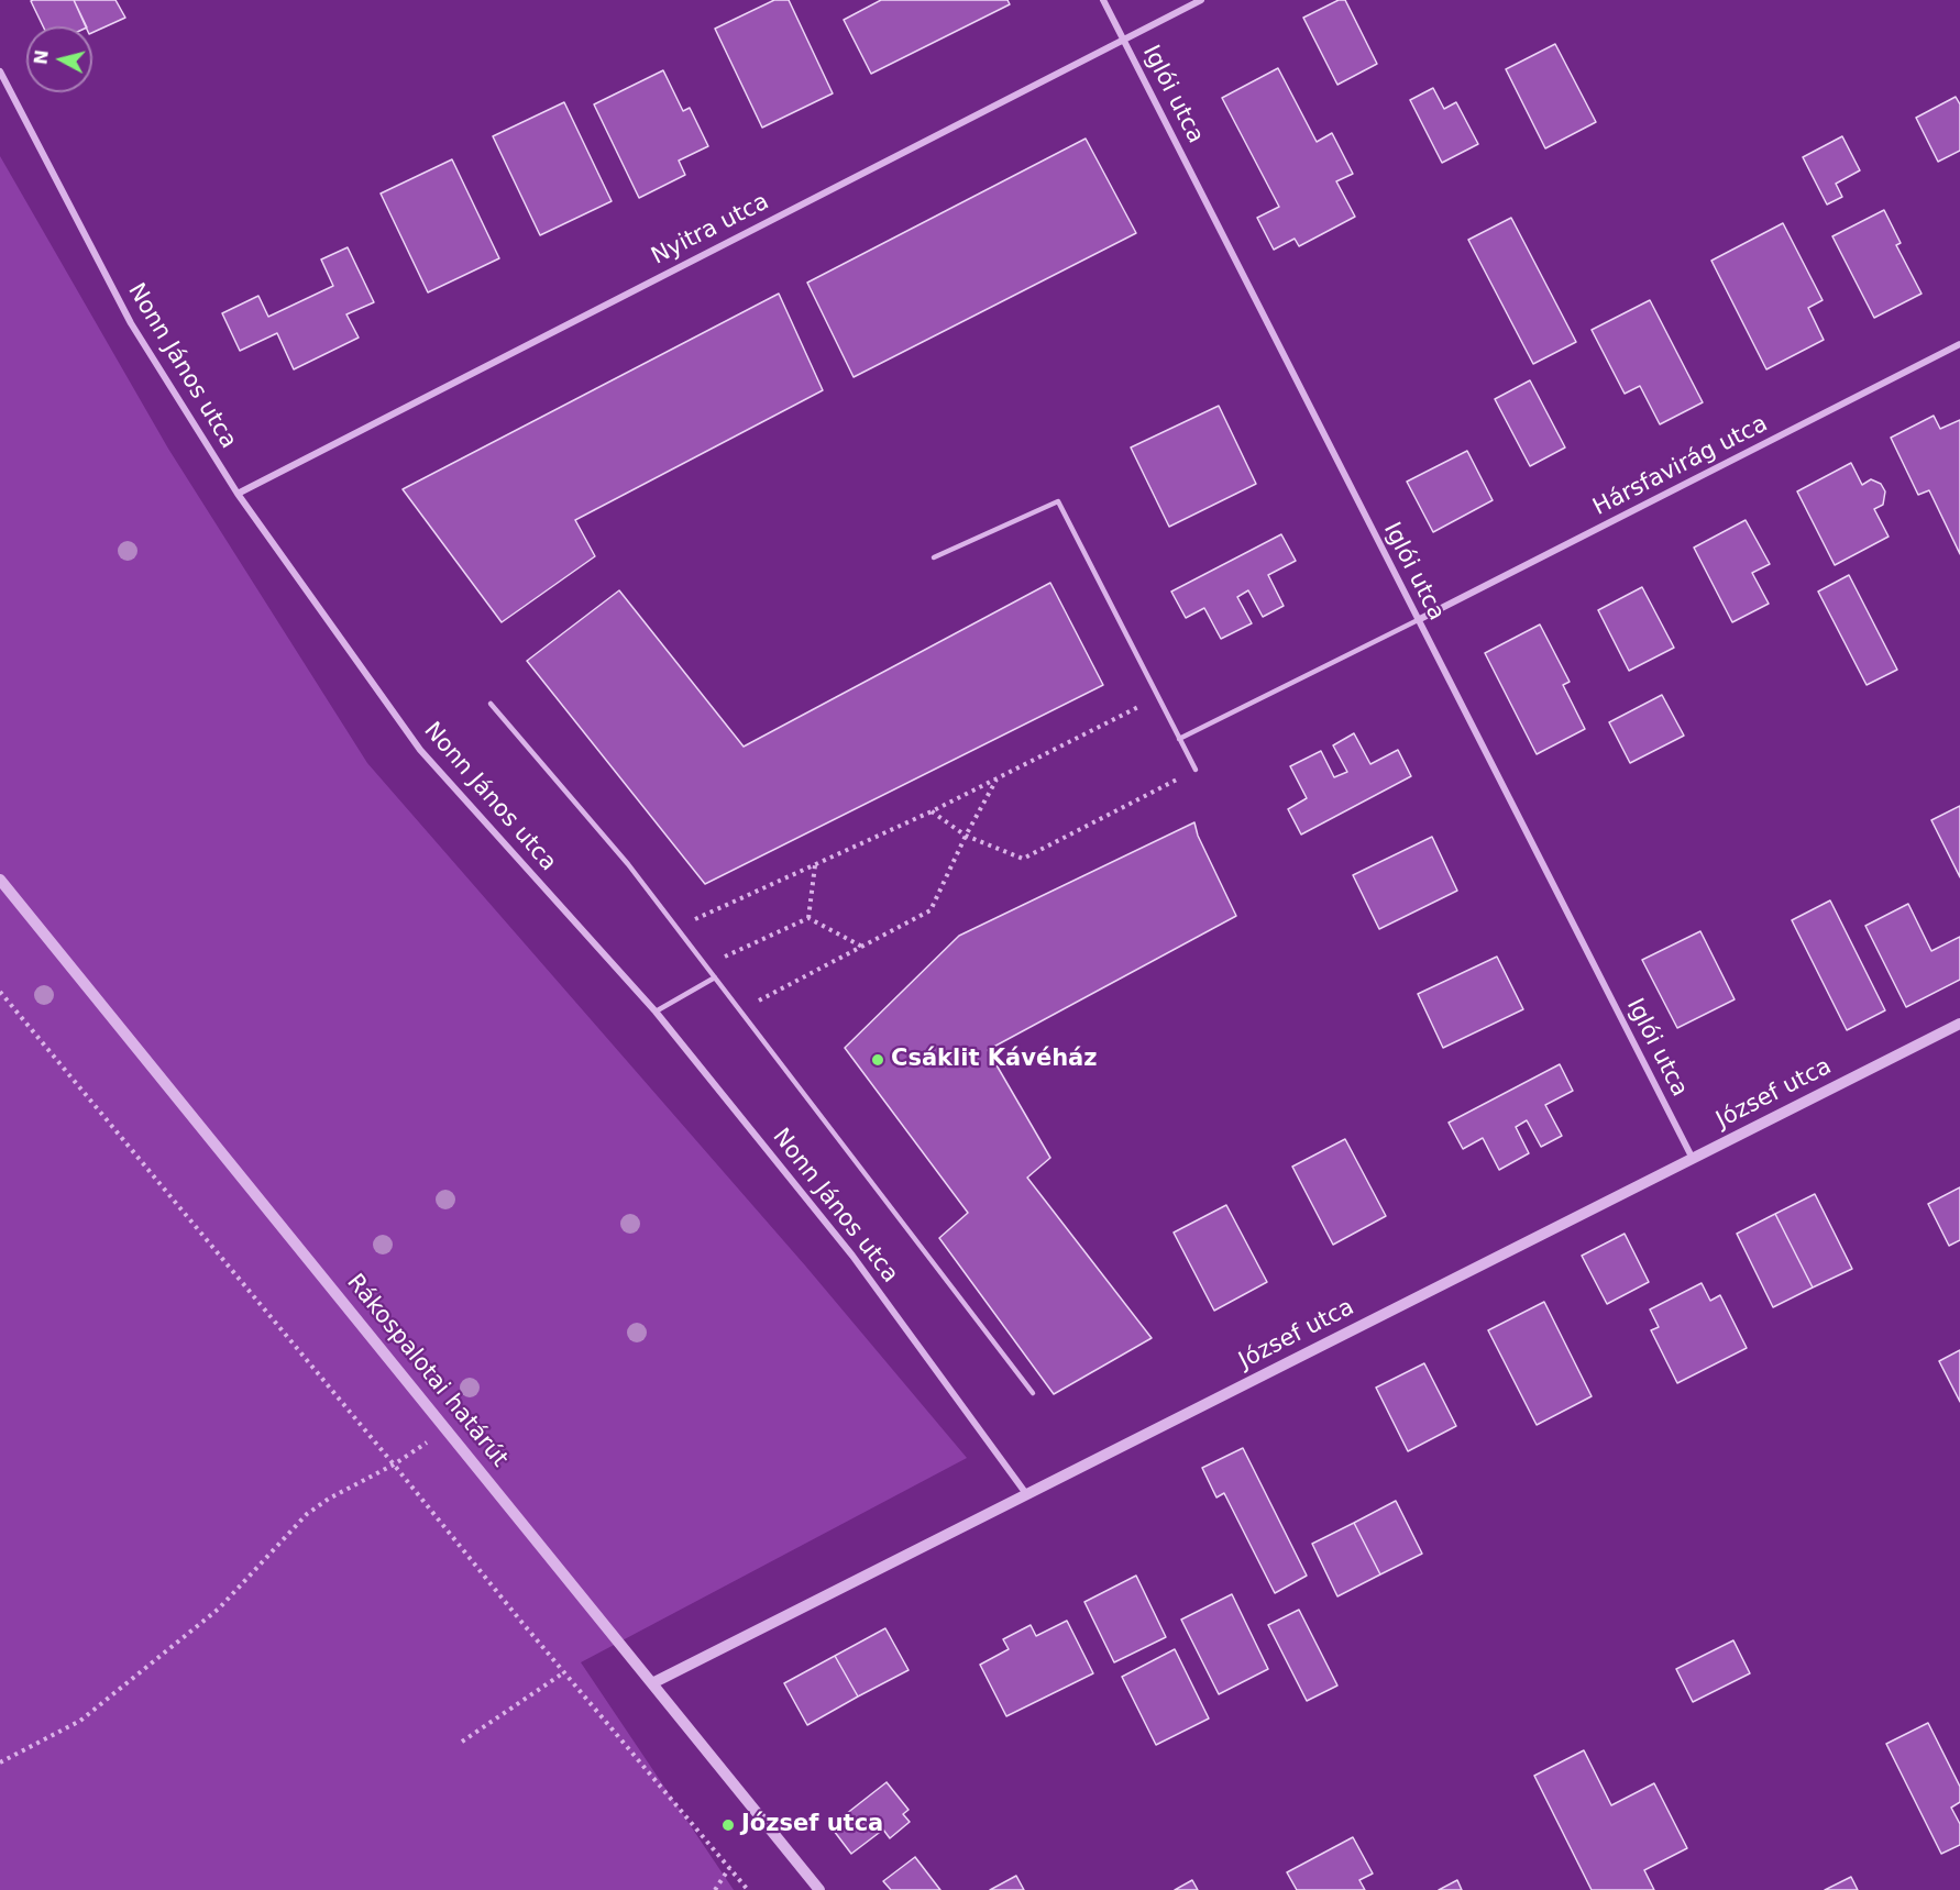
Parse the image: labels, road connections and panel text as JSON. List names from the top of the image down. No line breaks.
{"streets":{"street":["Iglói utca","Nyitra utca","Nonn János utca","Hársfavirág utca","József utca","Rákospalotai határút"]},"crossings":[["Iglói utca","Nyitra utca"],["Iglói utca","Hársfavirág utca"],["Iglói utca","József utca"],["Nyitra utca","Nonn János utca"],["Nonn János utca","József utca"],["József utca","Rákospalotai határút"]],"places":["Csáklit Kávéház","József utca"],"north":"left"}
